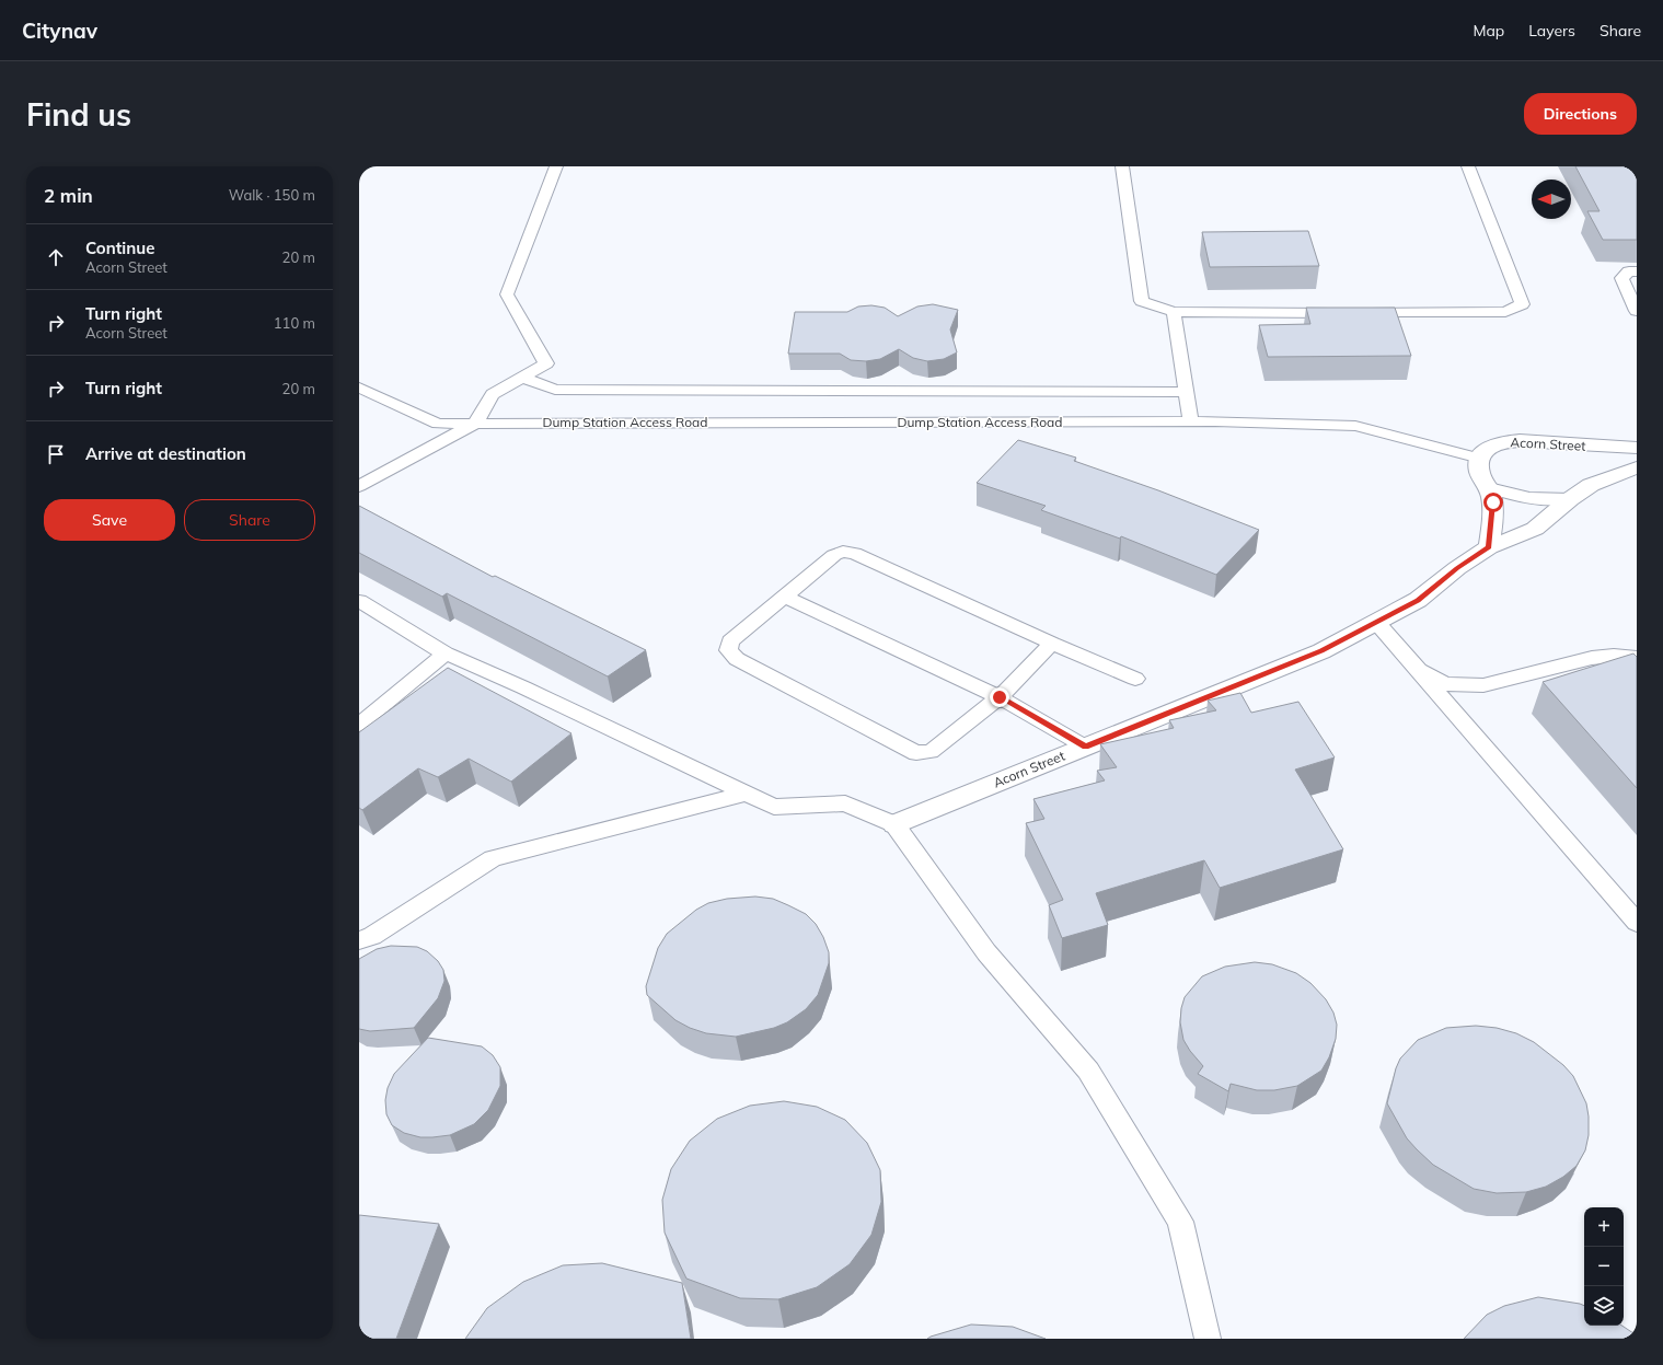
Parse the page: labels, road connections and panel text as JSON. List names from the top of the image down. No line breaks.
{"streets":{"street":["Acorn Street"],"lane":["Dump Station Access Road"]},"crossings":[["Dump Station Access Road","Acorn Street"]],"north":"left","page":{"header":"Citynav","nav":["Map","Layers","Share"],"buttons":["Directions",["Save","Share"]],"title":"Find us","heading":["2 min","Walk · 150 m"],"list":[["Continue","Acorn Street","20 m"],["Turn right","Acorn Street","110 m"],["Turn right","20 m"],"Arrive at destination"],"map_buttons":["+","−"]}}
